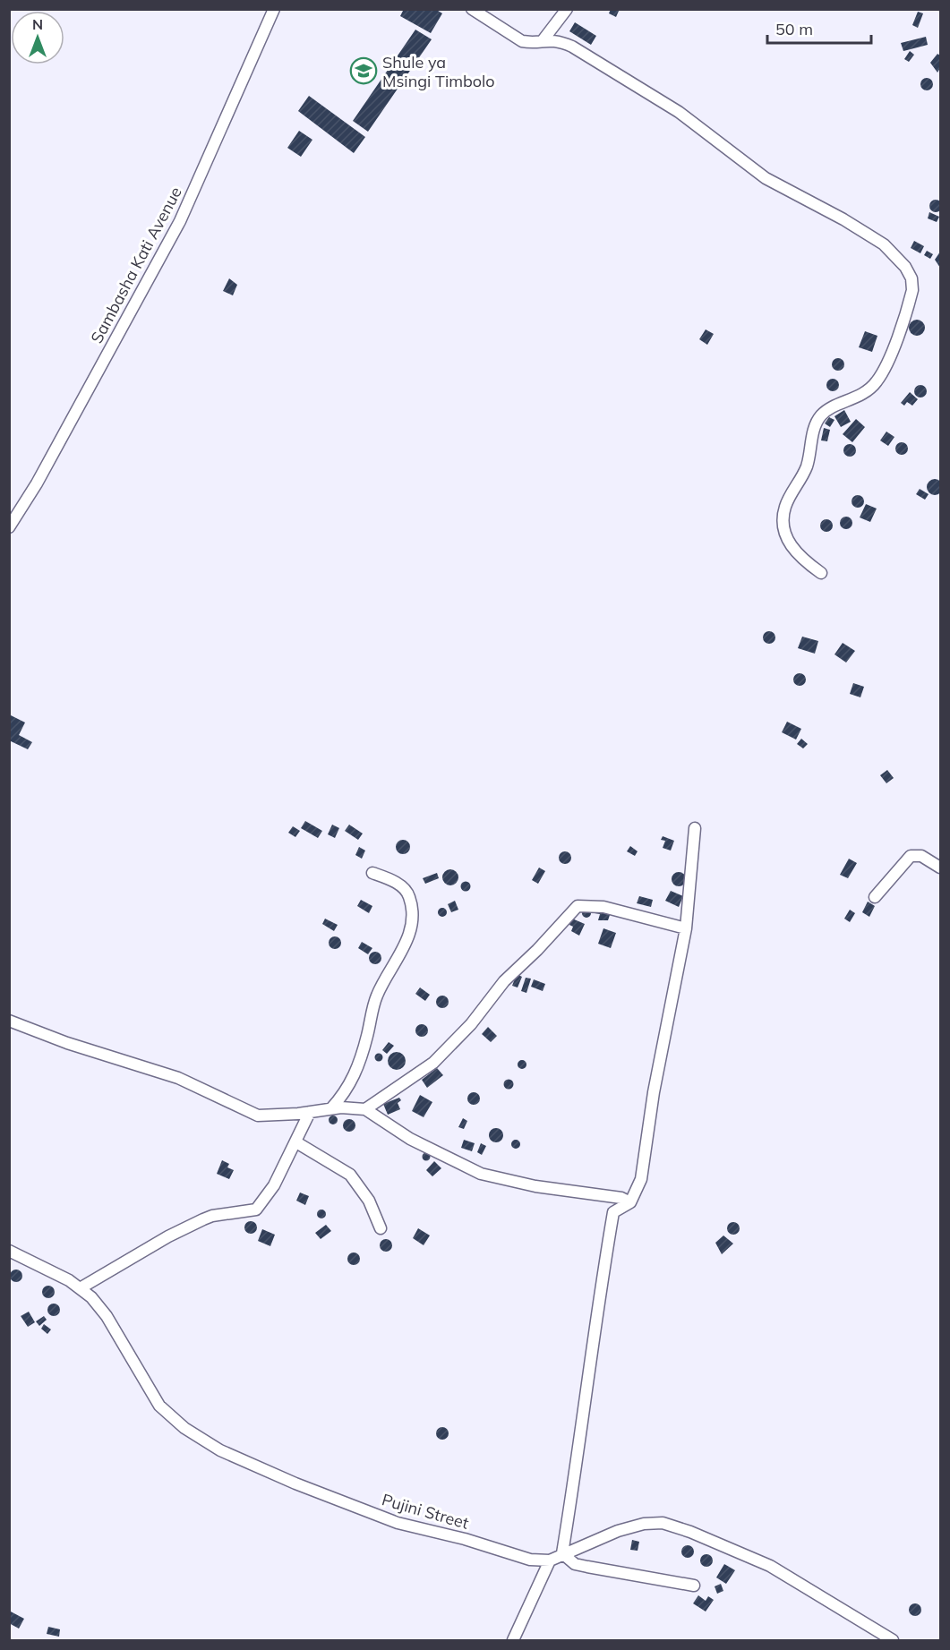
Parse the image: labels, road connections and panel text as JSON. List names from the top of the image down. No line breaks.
{"streets":{"street":["Sambasha Kati Avenue","Pujini Street"]},"places":{"school or university":["Shule ya Msingi Timbolo"]},"scale_bar":"50 m","north":"top"}
